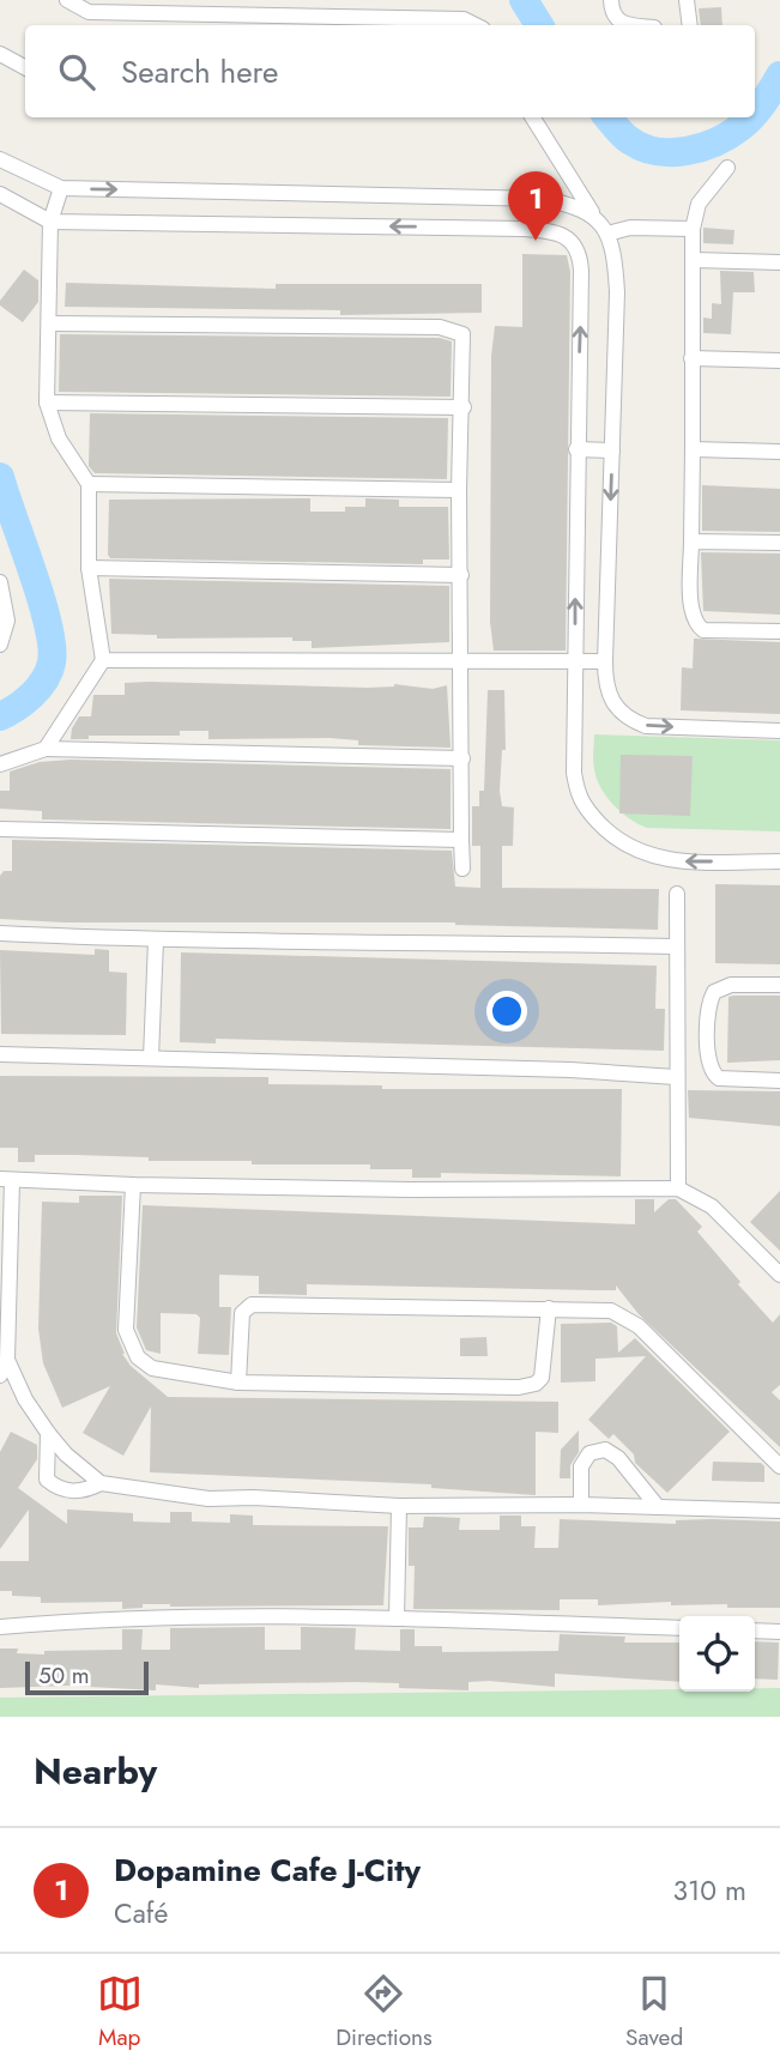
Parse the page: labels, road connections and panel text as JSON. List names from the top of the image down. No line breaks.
{"scale_bar":"50 m","page":{"search":"Search here","pins":"1","scale":"50 m","heading":"Nearby","list":[{"mark":"1","name":"Dopamine Cafe J-City","note":"Café","value":"310 m"}],"nav":["Map","Directions","Saved"]}}
